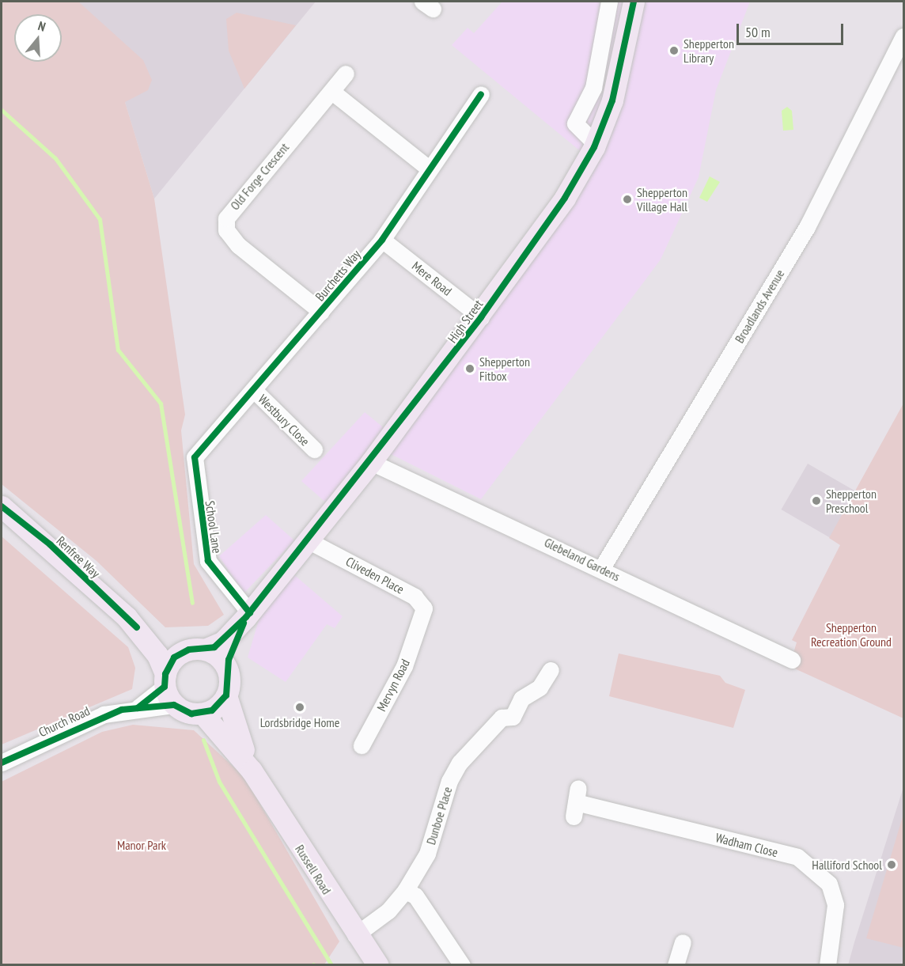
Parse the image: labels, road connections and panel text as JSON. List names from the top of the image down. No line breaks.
{"streets":{"main road":["High Street","Renfree Way","Russell Road"],"street":["Old Forge Crescent","Burchetts Way","Mere Road","Broadlands Avenue","Westbury Close","School Lane","Glebeland Gardens","Cliveden Place","Mervyn Road","Church Road","Dunboe Place","Wadham Close"]},"crossings":[["Old Forge Crescent","Burchetts Way"],["Burchetts Way","Mere Road"],["Burchetts Way","Westbury Close"],["Burchetts Way","School Lane"],["Mere Road","High Street"],["Broadlands Avenue","Glebeland Gardens"],["High Street","School Lane"],["High Street","Renfree Way"],["High Street","Glebeland Gardens"],["High Street","Cliveden Place"],["High Street","Church Road"],["High Street","Russell Road"],["Renfree Way","Church Road"],["Renfree Way","Russell Road"],["Cliveden Place","Mervyn Road"],["Church Road","Russell Road"],["Dunboe Place","Russell Road"]],"parks":["Shepperton Recreation Ground","Manor Park"],"places":["Shepperton Library","Shepperton Village Hall","Shepperton Fitbox","Shepperton Preschool","Lordsbridge Home","Halliford School"],"scale_bar":"50 m","north":"top"}
